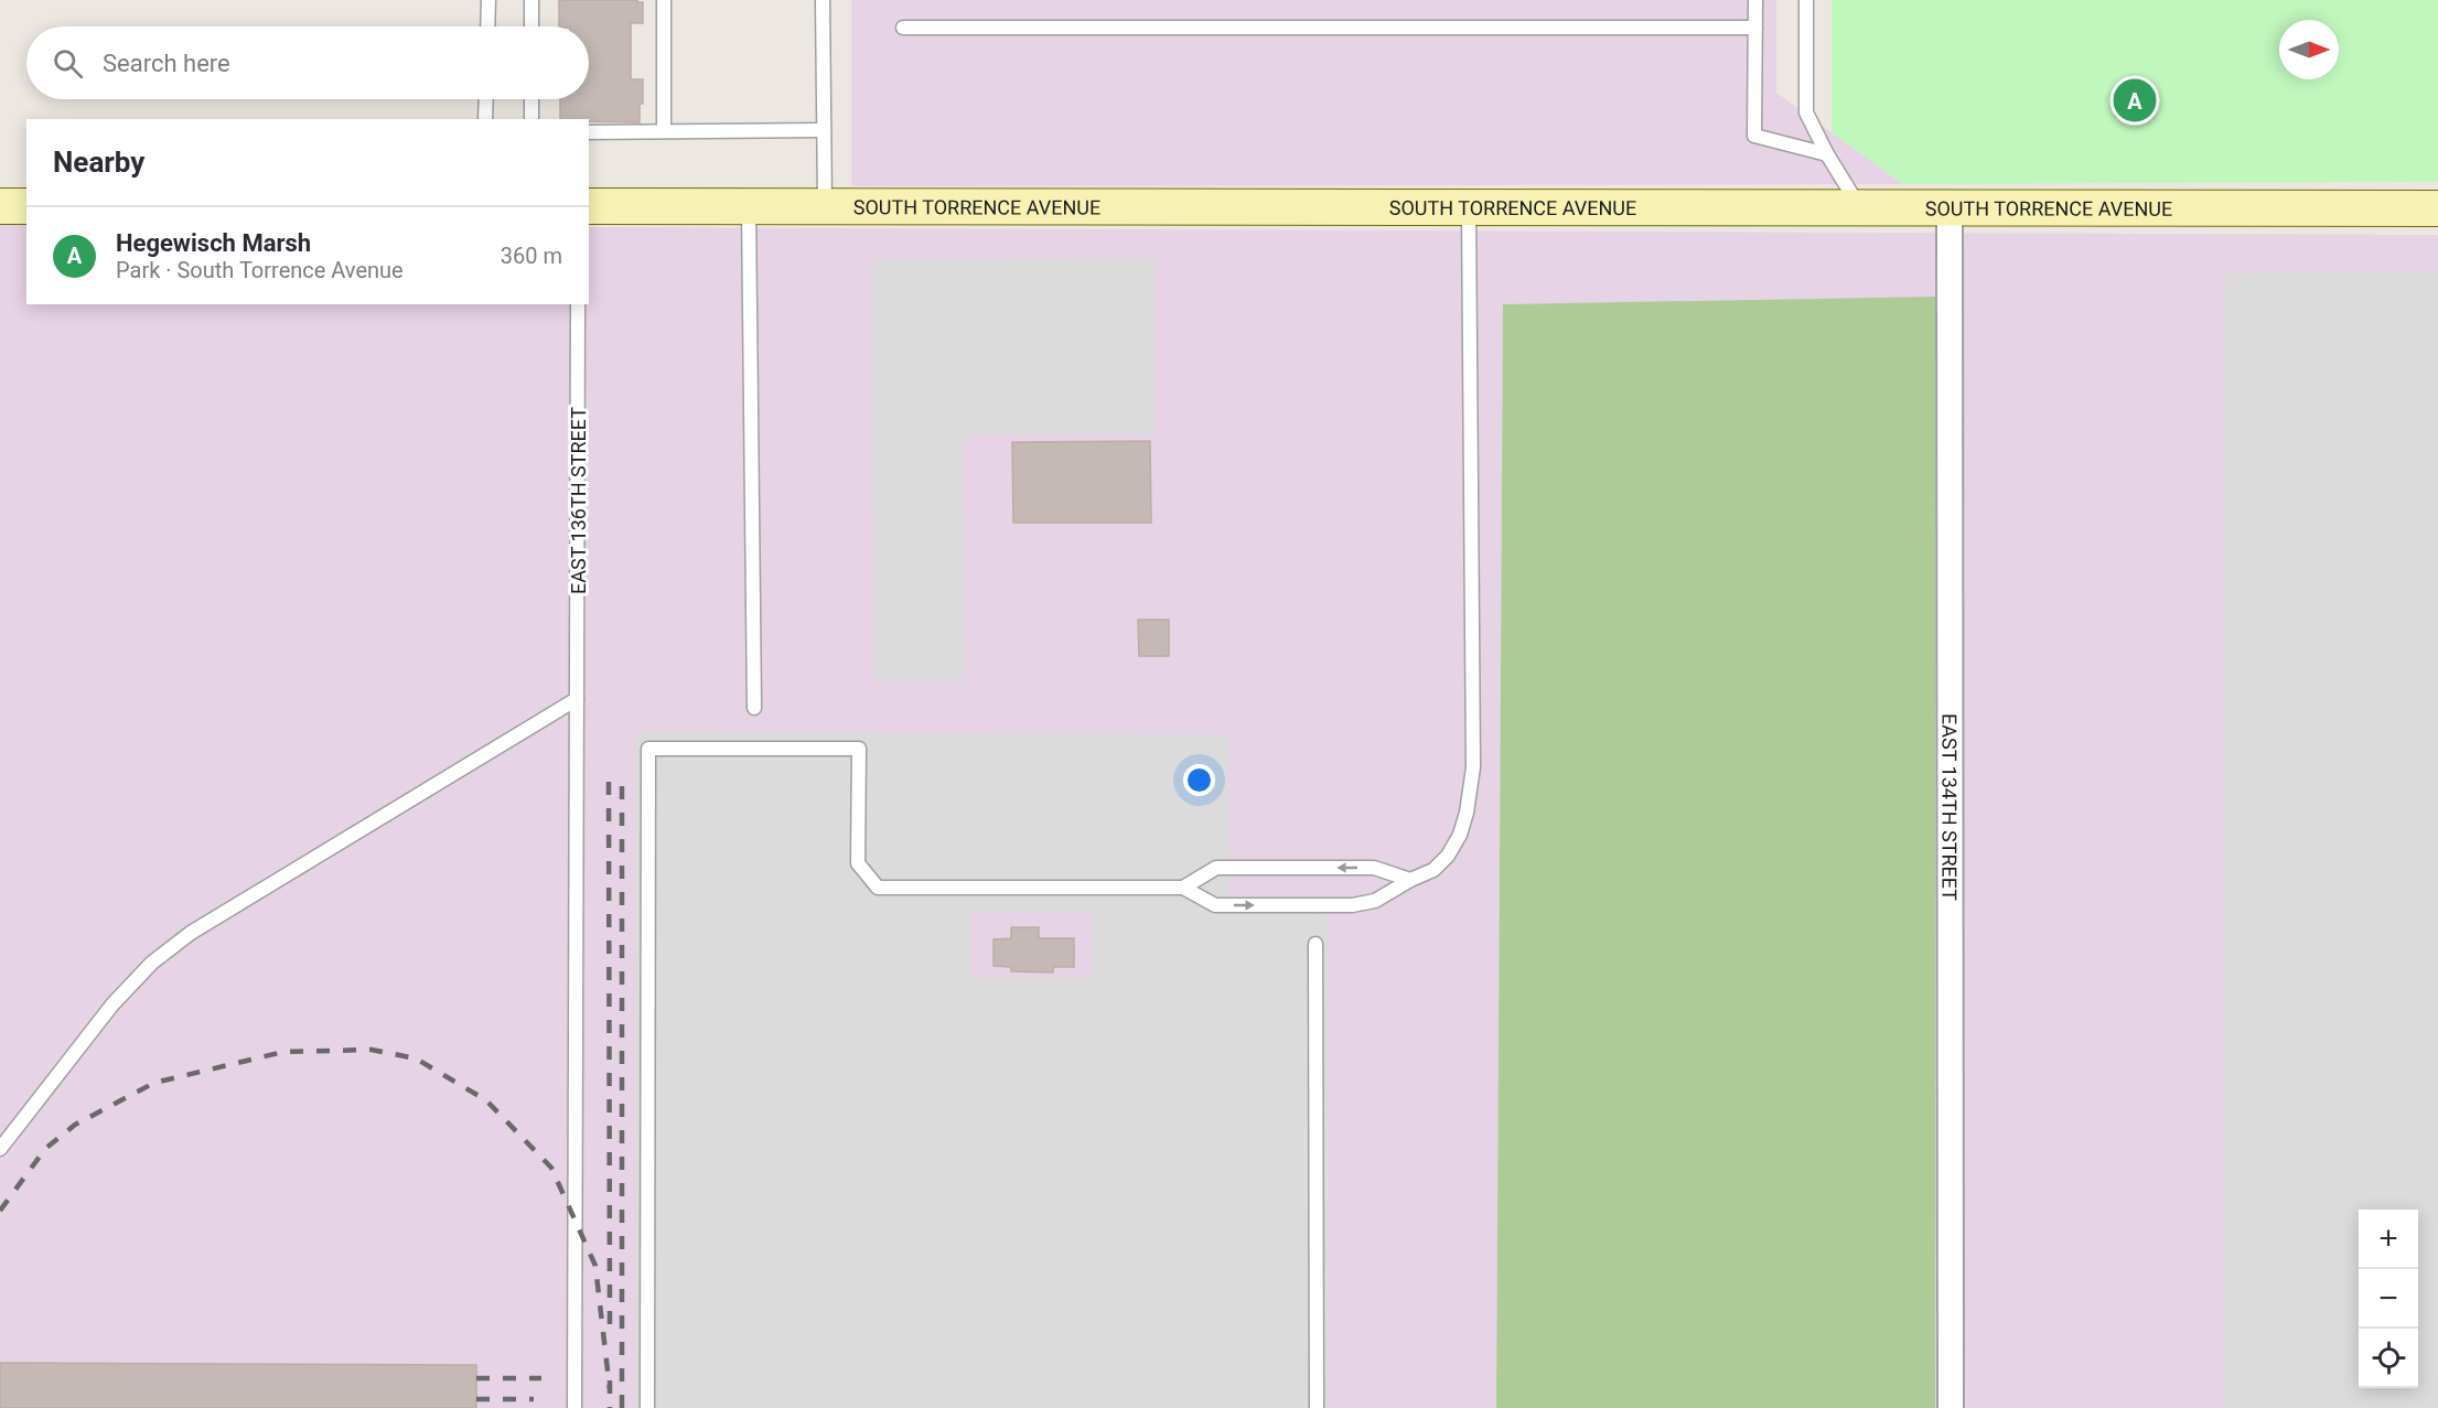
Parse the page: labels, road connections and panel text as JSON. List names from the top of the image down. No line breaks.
{"streets":{"main road":["SOUTH TORRENCE AVENUE"],"street":["EAST 134TH STREET"],"lane":["EAST 136TH STREET"]},"crossings":[["SOUTH TORRENCE AVENUE","EAST 134TH STREET"]],"north":"right","page":{"search":"Search here","pins":"A","heading":"Nearby","list":[{"mark":"A","name":"Hegewisch Marsh","note":"Park · South Torrence Avenue","value":"360 m"}],"map_buttons":["+","−"]}}
